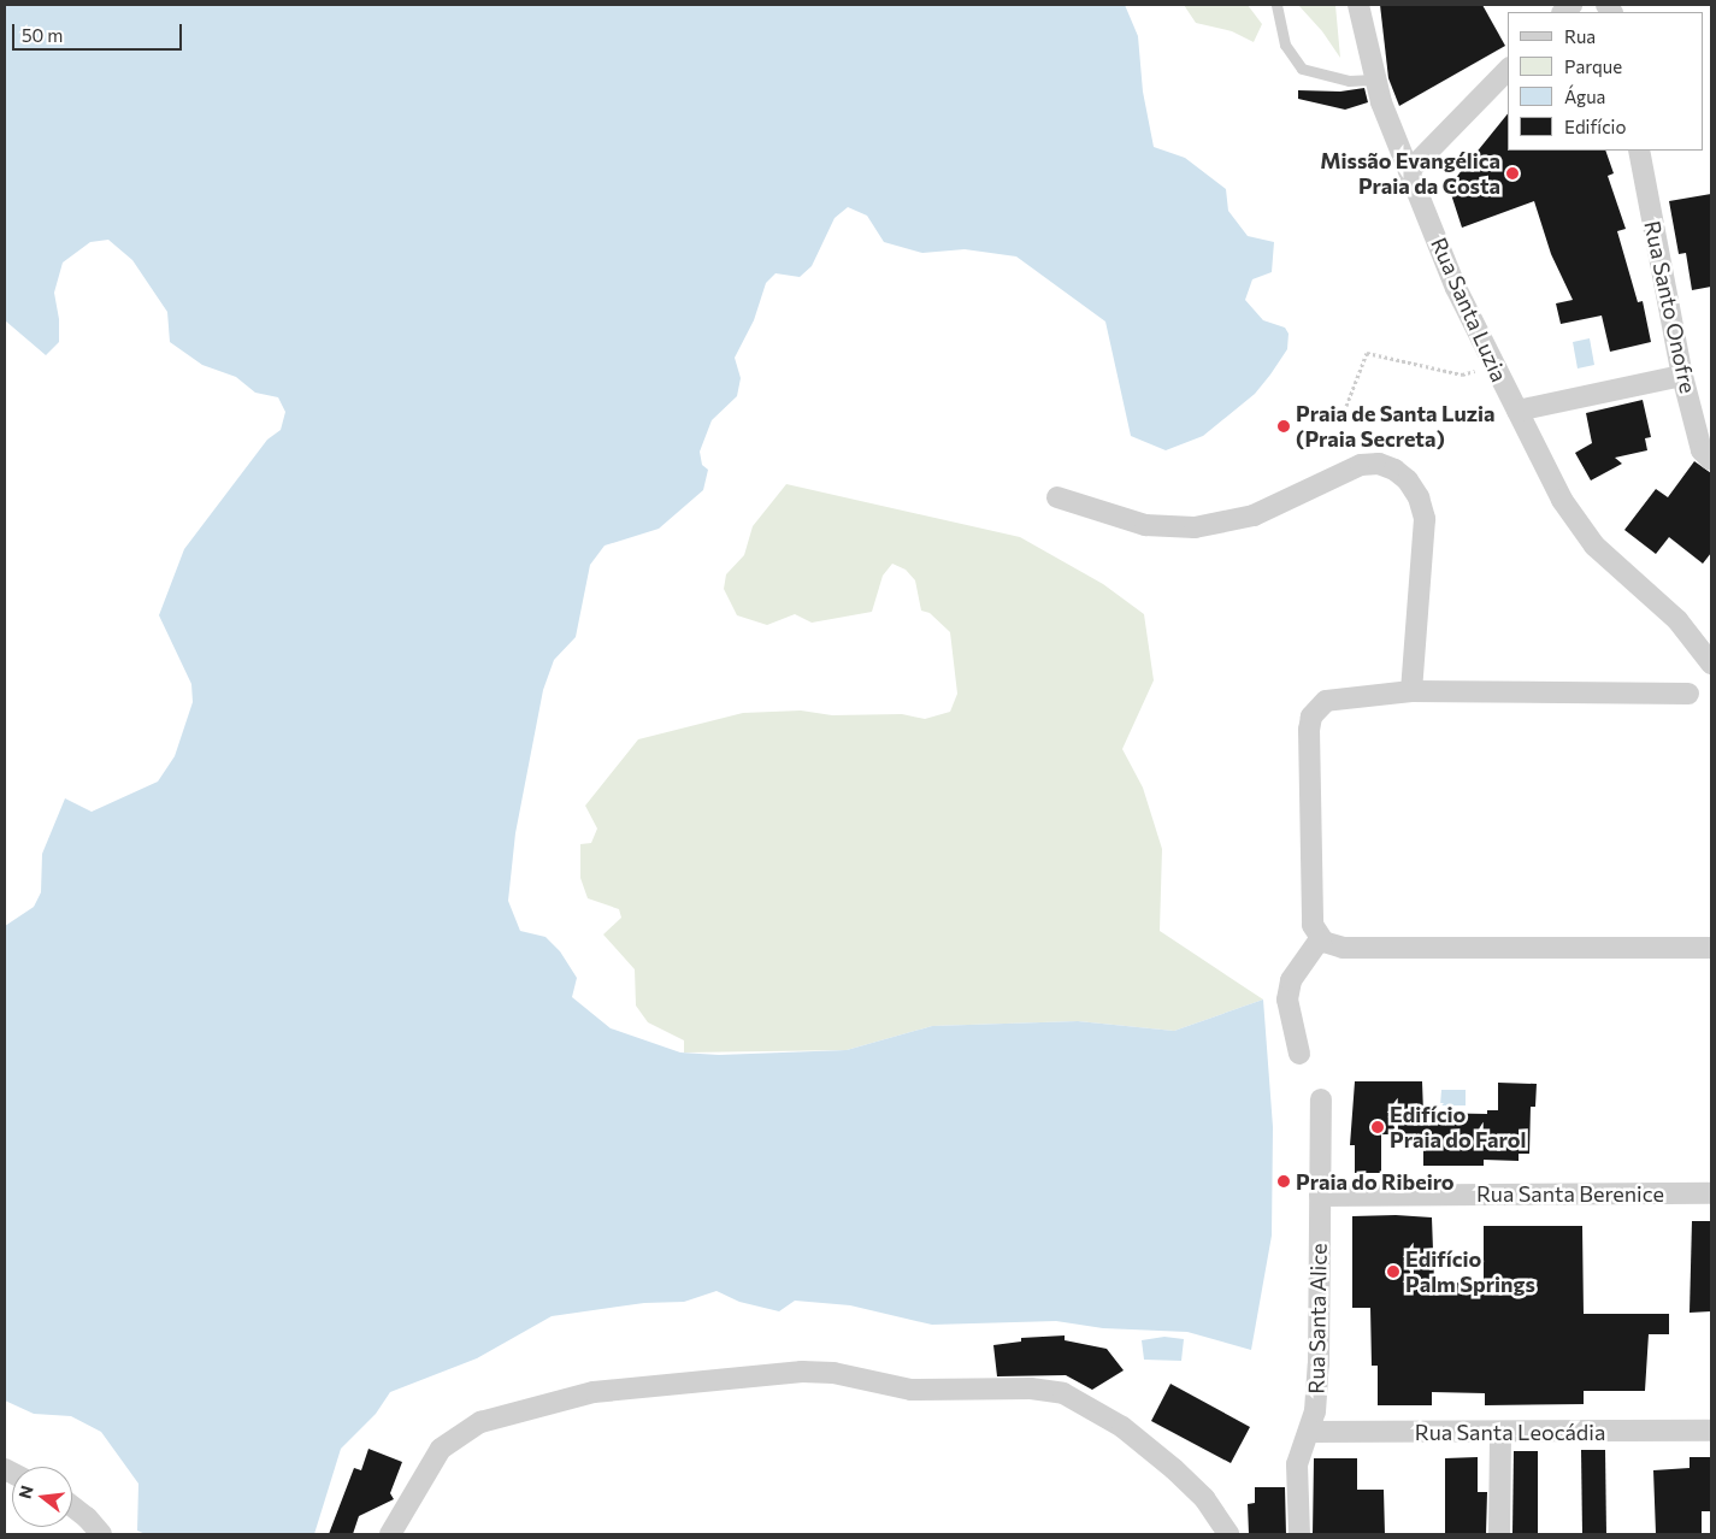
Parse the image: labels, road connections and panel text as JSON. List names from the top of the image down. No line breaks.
{"streets":{"street":["Rua Santo Onofre","Rua Santa Luzia","Rua Santa Berenice","Rua Santa Alice","Rua Santa Leocádia"]},"crossings":[["Rua Santa Berenice","Rua Santa Alice"],["Rua Santa Alice","Rua Santa Leocádia"]],"places":["Missão Evangélica Praia da Costa","Praia de Santa Luzia (Praia Secreta)","Edifício Praia do Farol","Praia do Ribeiro","Edifício Palm Springs"],"legend":["Rua","Parque","Água","Edifício"],"scale_bar":"50 m","north":"left"}
